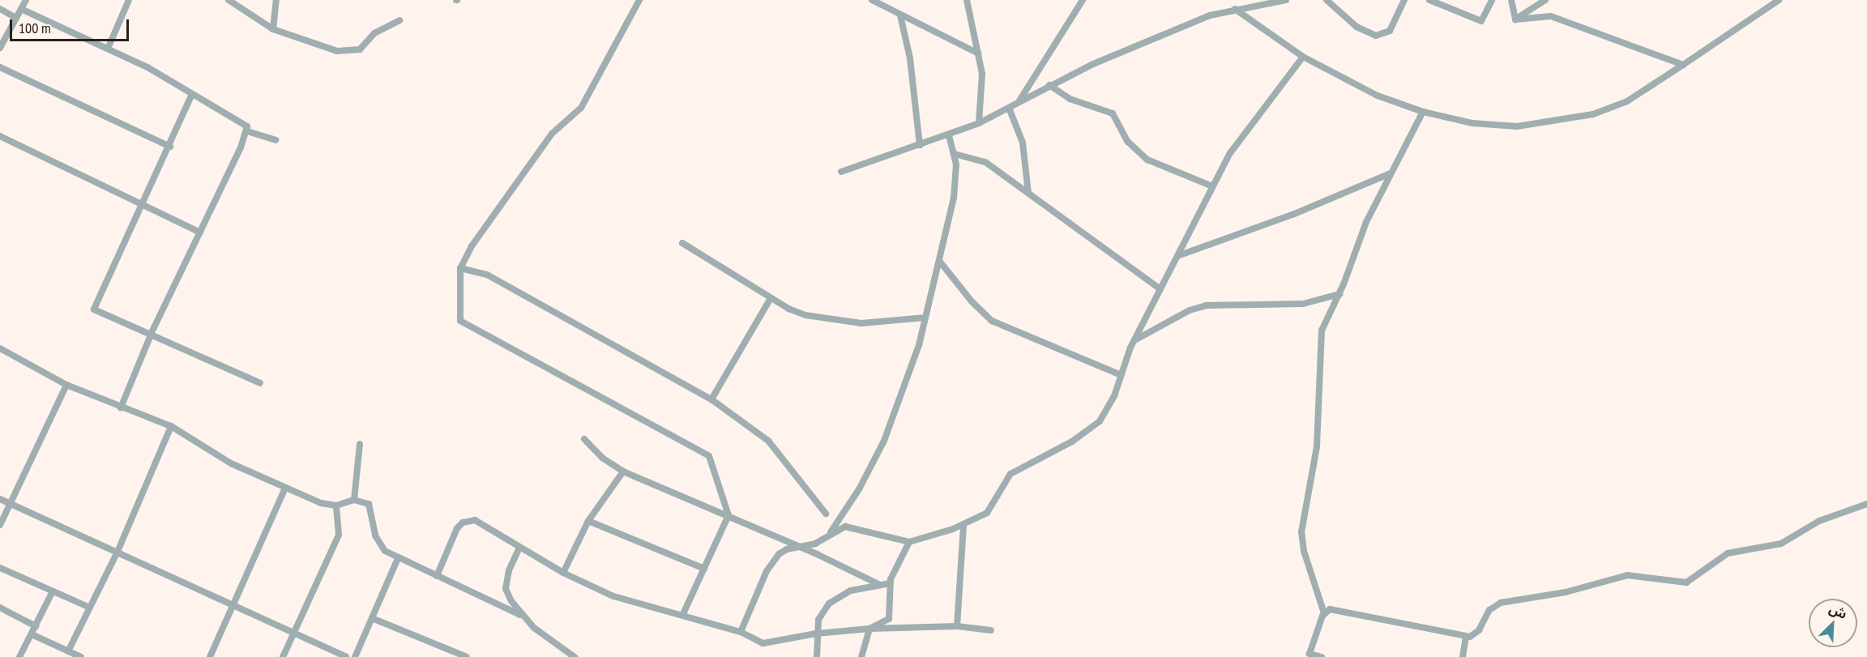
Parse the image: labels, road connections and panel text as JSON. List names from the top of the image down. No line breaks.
{"scale_bar":"100 m","north":"top right"}
